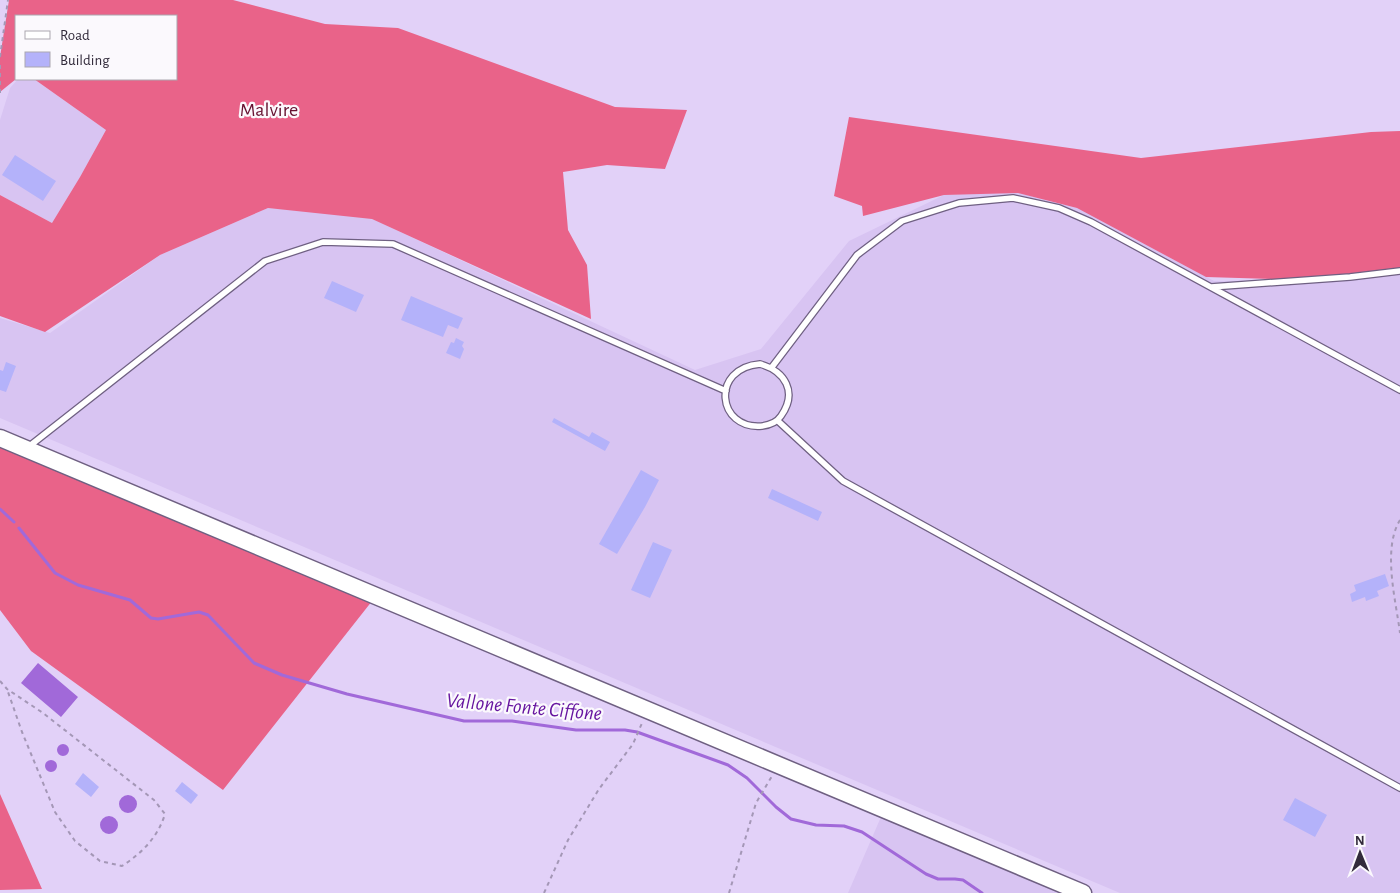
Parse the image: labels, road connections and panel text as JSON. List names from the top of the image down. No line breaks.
{"water":["Vallone Fonte Ciffone"],"parks":["Malvire"],"legend":["Road","Building"],"north":"top"}
